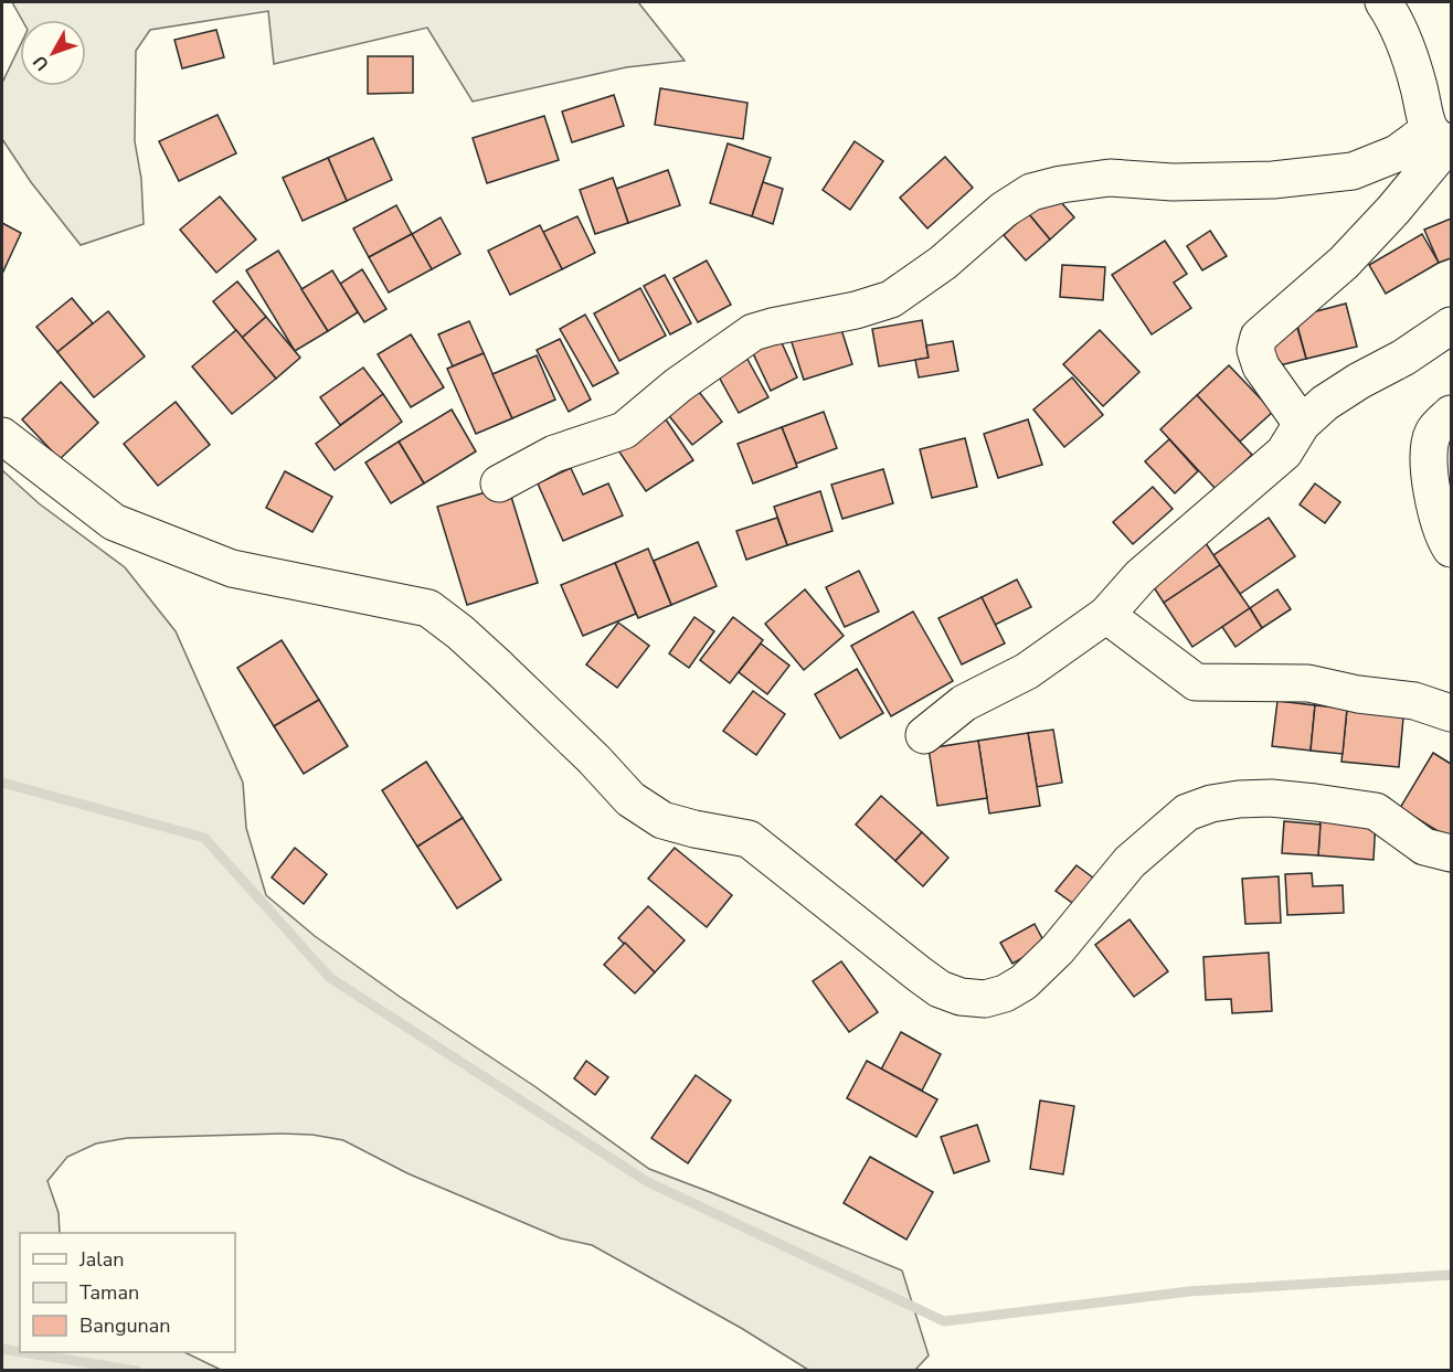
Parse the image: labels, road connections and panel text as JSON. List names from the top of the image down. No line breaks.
{"legend":["Jalan","Taman","Bangunan"],"north":"bottom left"}
